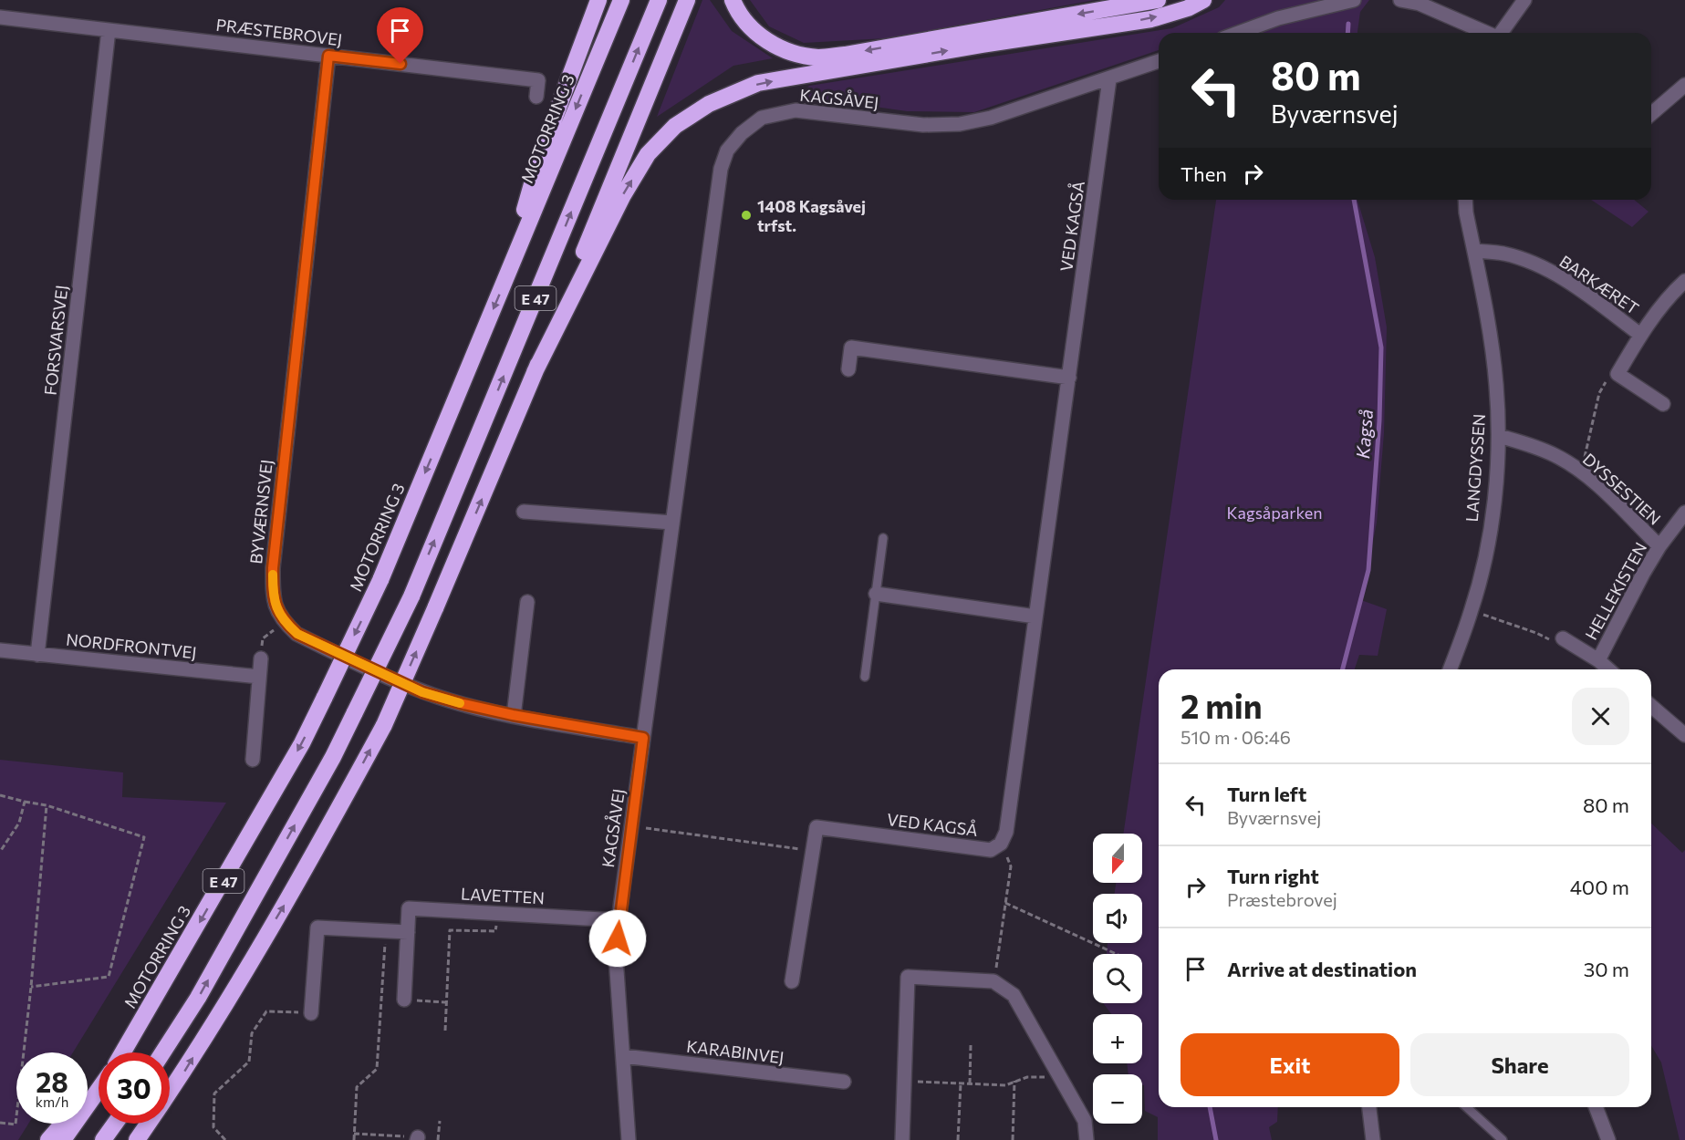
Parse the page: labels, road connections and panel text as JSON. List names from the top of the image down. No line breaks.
{"streets":{"highway":["MOTORRING 3","E 47"],"street":["PRÆSTEBROVEJ","KAGSÅVEJ","VED KAGSÅ","BARKÆRET","FORSVARSVEJ","LANGDYSSEN","DYSSESTIEN","BYVÆRNSVEJ","HELLEKISTEN","NORDFRONTVEJ","LAVETTEN","KARABINVEJ"]},"crossings":[["PRÆSTEBROVEJ","FORSVARSVEJ"],["PRÆSTEBROVEJ","BYVÆRNSVEJ"],["KAGSÅVEJ","VED KAGSÅ"],["KAGSÅVEJ","BYVÆRNSVEJ"],["KAGSÅVEJ","LAVETTEN"],["KAGSÅVEJ","KARABINVEJ"],["BARKÆRET","LANGDYSSEN"],["FORSVARSVEJ","NORDFRONTVEJ"],["LANGDYSSEN","DYSSESTIEN"],["DYSSESTIEN","HELLEKISTEN"]],"water":["Kagså"],"parks":["Kagsåparken"],"places":["1408 Kagsåvej trfst."],"north":"bottom","page":{"turn":["80 m","Byværnsvej"],"then":"Then","heading":["2 min","510 m · 06:46"],"list":[{"name":"Turn left","note":"Byværnsvej","value":"80 m"},{"name":"Turn right","note":"Præstebrovej","value":"400 m"},{"name":"Arrive at destination","value":"30 m"}],"map_buttons":["+","−"],"buttons":["Exit","Share"],"speed":"28 km/h","limit":"30"}}
